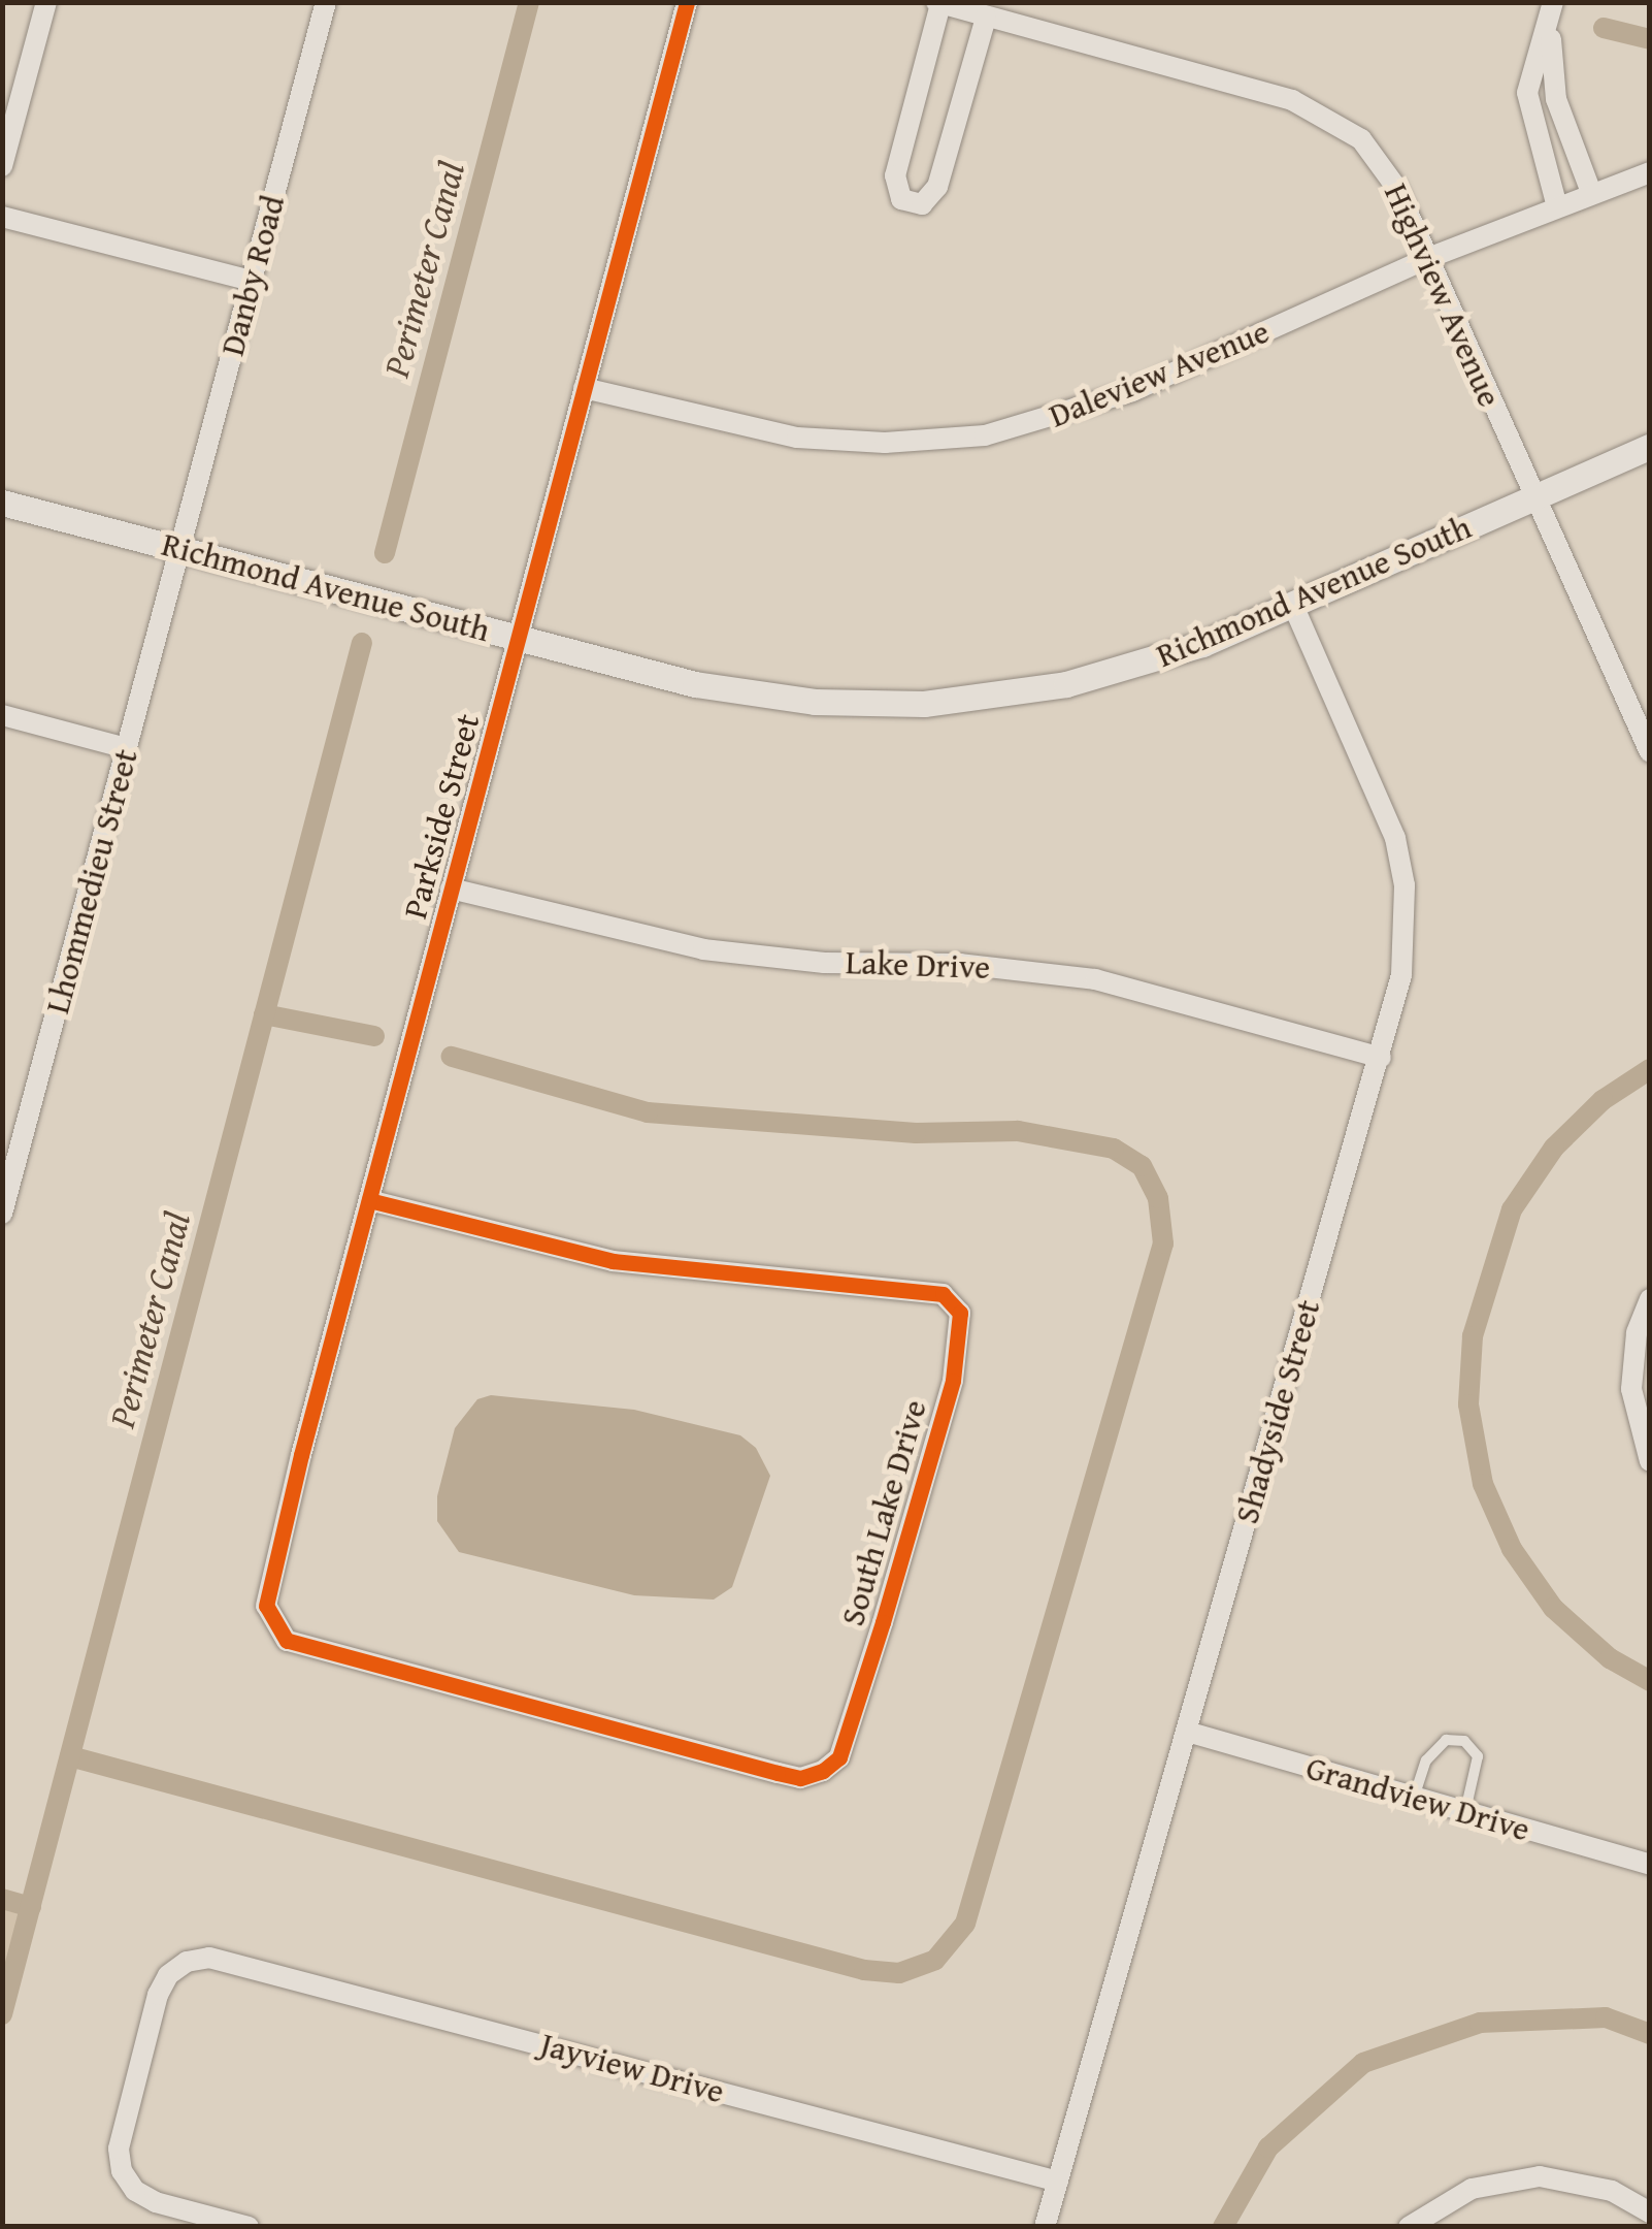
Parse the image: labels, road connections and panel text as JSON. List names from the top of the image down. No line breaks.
{"streets":{"street":["Danby Road","Highview Avenue","Daleview Avenue","Richmond Avenue South","Parkside Street","Lhommedieu Street","Lake Drive","Shadyside Street","South Lake Drive","Grandview Drive","Jayview Drive"]},"crossings":[["Danby Road","Richmond Avenue South"],["Danby Road","Lhommedieu Street"],["Highview Avenue","Daleview Avenue"],["Highview Avenue","Richmond Avenue South"],["Daleview Avenue","Parkside Street"],["Richmond Avenue South","Parkside Street"],["Richmond Avenue South","Lhommedieu Street"],["Richmond Avenue South","Shadyside Street"],["Parkside Street","Lake Drive"],["Parkside Street","South Lake Drive"],["Lake Drive","Shadyside Street"],["Shadyside Street","Grandview Drive"],["Shadyside Street","Jayview Drive"]],"water":["Perimeter Canal"]}
